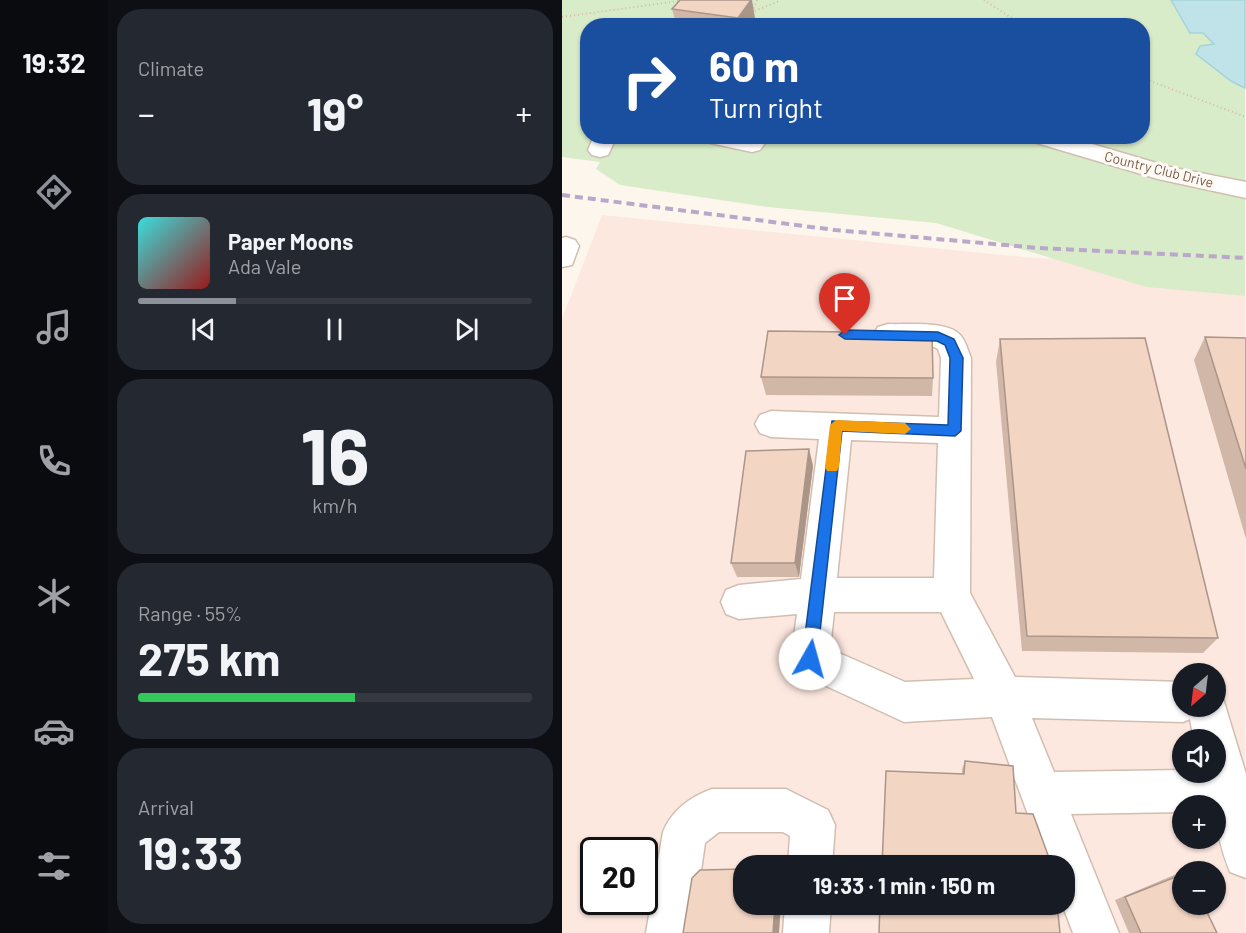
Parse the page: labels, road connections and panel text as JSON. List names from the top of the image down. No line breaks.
{"streets":{"street":["Country Club Drive"]},"north":"bottom left","page":{"tabs":"19:32","tile":["Climate",["16","km/h"],["Range · 55%","275 km"],["Arrival","19:33"]],"turn":["60 m","Turn right"],"heat":["−","19°","+"],"song":["Paper Moons","Ada Vale"],"map_buttons":["+","−"],"limit":"20","trip":"19:33 · 1 min · 150 m"}}
